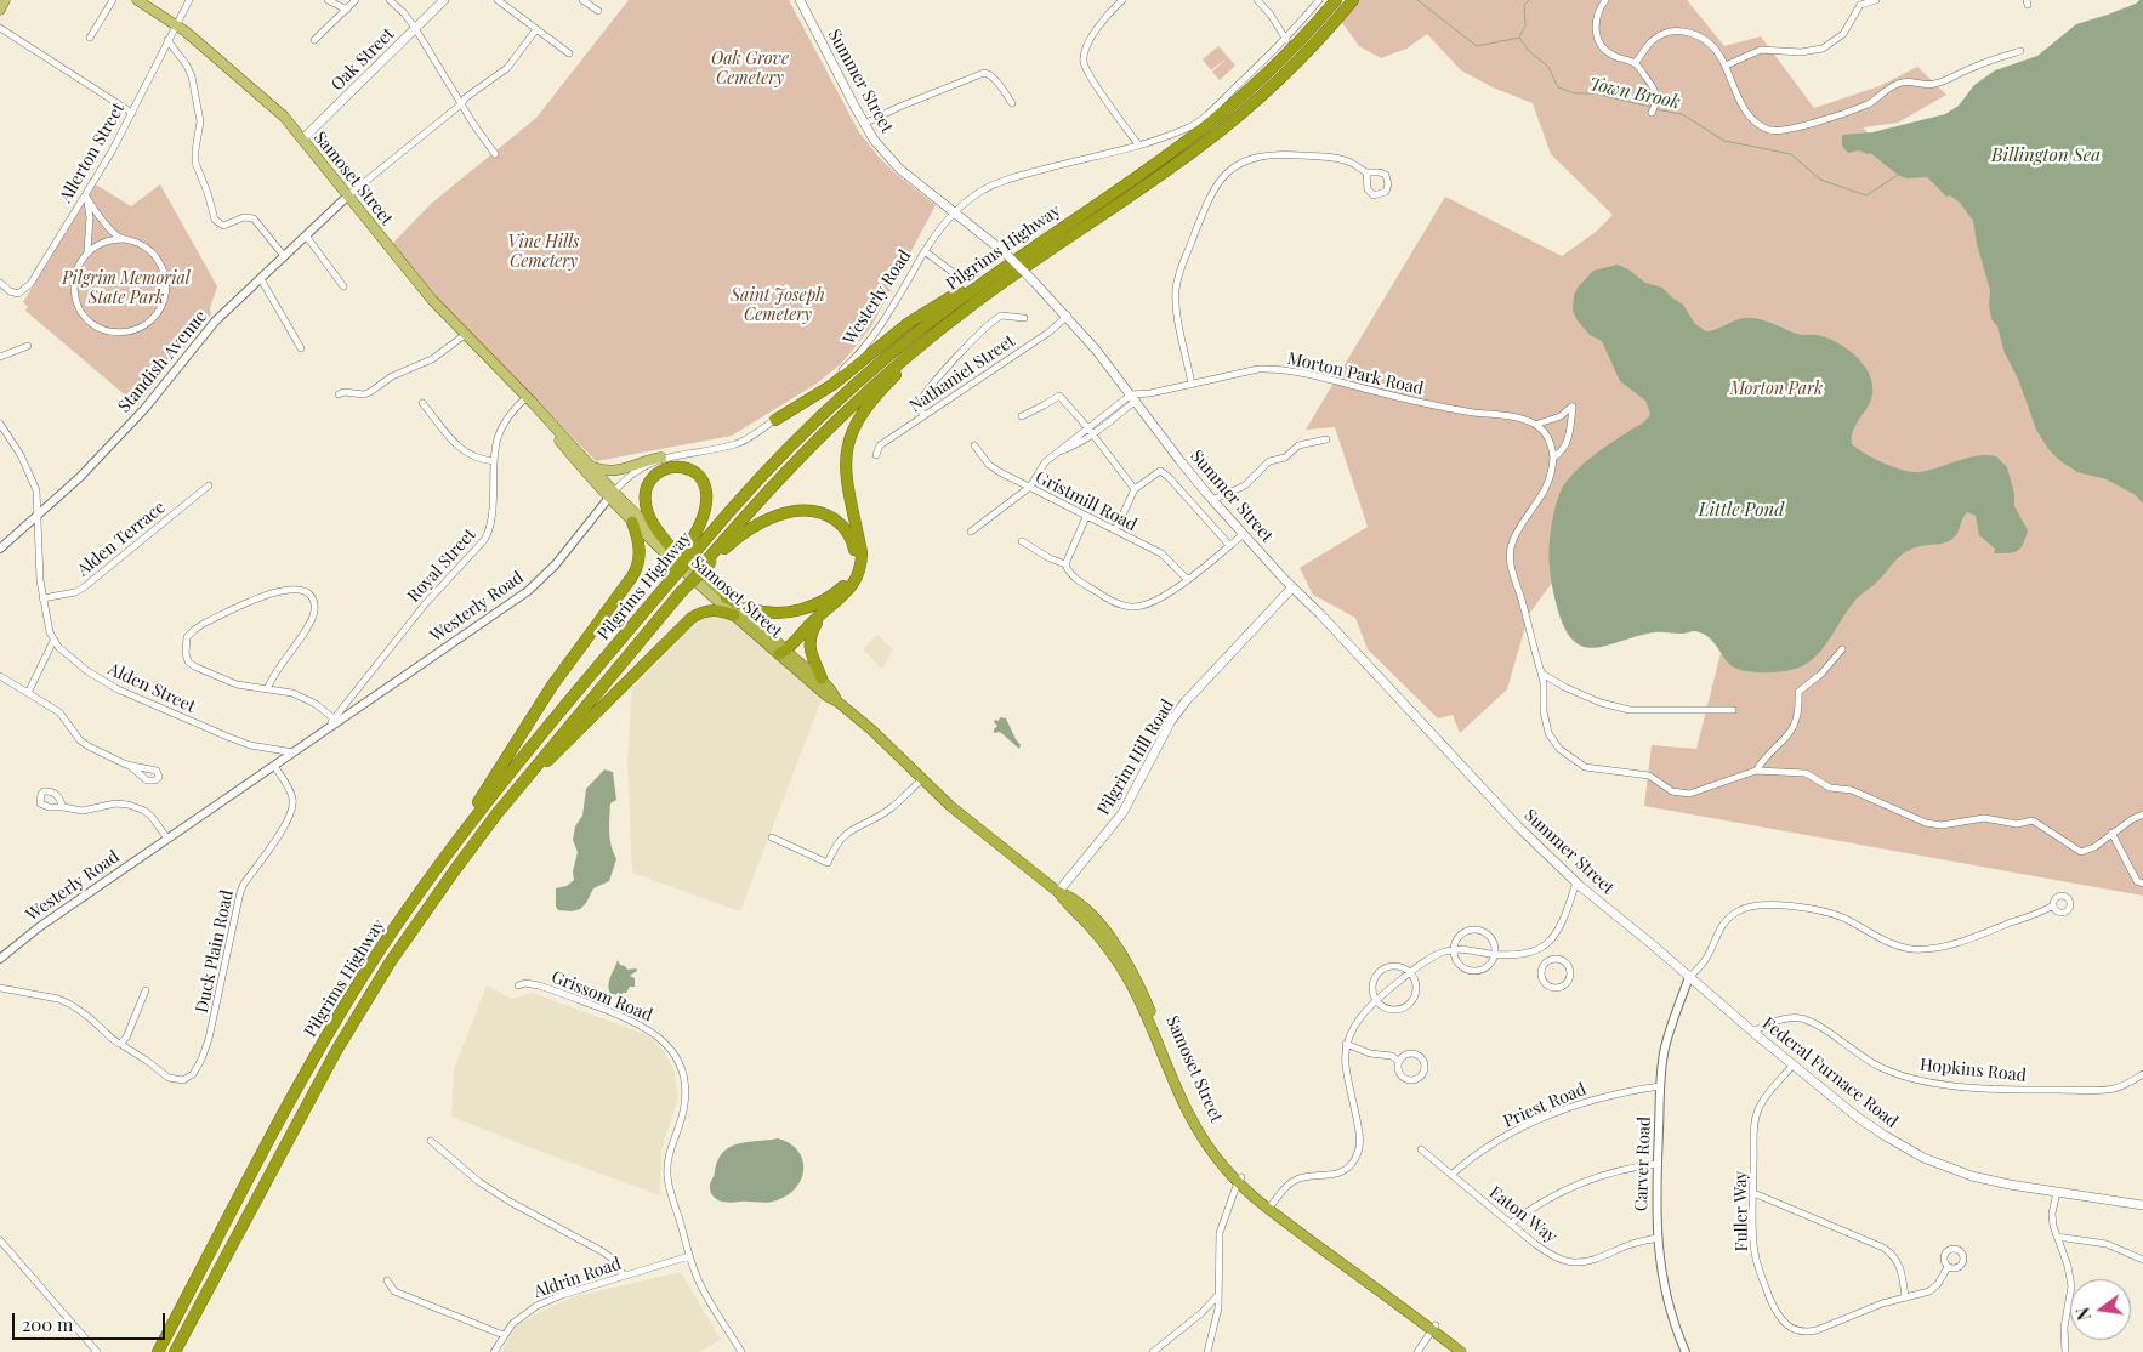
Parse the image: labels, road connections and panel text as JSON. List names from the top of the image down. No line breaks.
{"streets":{"highway":["Samoset Street","Pilgrims Highway"],"main road":["Oak Street","Summer Street","Pilgrim Hill Road","Federal Furnace Road"],"street":["Allerton Street","Westerly Road","Standish Avenue","Nathaniel Street","Morton Park Road","Gristmill Road","Alden Terrace","Royal Street","Alden Street","Duck Plain Road","Grissom Road","Hopkins Road","Priest Road","Carver Road","Fuller Way","Eaton Way","Aldrin Road"]},"crossings":[["Oak Street","Samoset Street"],["Summer Street","Westerly Road"],["Summer Street","Nathaniel Street"],["Summer Street","Morton Park Road"],["Summer Street","Pilgrim Hill Road"],["Summer Street","Federal Furnace Road"],["Summer Street","Carver Road"],["Allerton Street","Samoset Street"],["Samoset Street","Westerly Road"],["Samoset Street","Standish Avenue"],["Samoset Street","Royal Street"],["Samoset Street","Pilgrim Hill Road"],["Westerly Road","Royal Street"],["Westerly Road","Alden Street"],["Westerly Road","Duck Plain Road"],["Standish Avenue","Alden Street"],["Alden Terrace","Alden Street"],["Grissom Road","Aldrin Road"],["Hopkins Road","Federal Furnace Road"],["Federal Furnace Road","Carver Road"],["Federal Furnace Road","Fuller Way"],["Priest Road","Carver Road"],["Priest Road","Eaton Way"],["Carver Road","Eaton Way"]],"water":["Town Brook","Billington Sea","Little Pond"],"parks":["Oak Grove Cemetery","Vine Hills Cemetery","Pilgrim Memorial State Park","Saint Joseph Cemetery","Morton Park"],"scale_bar":"200 m","north":"left"}
